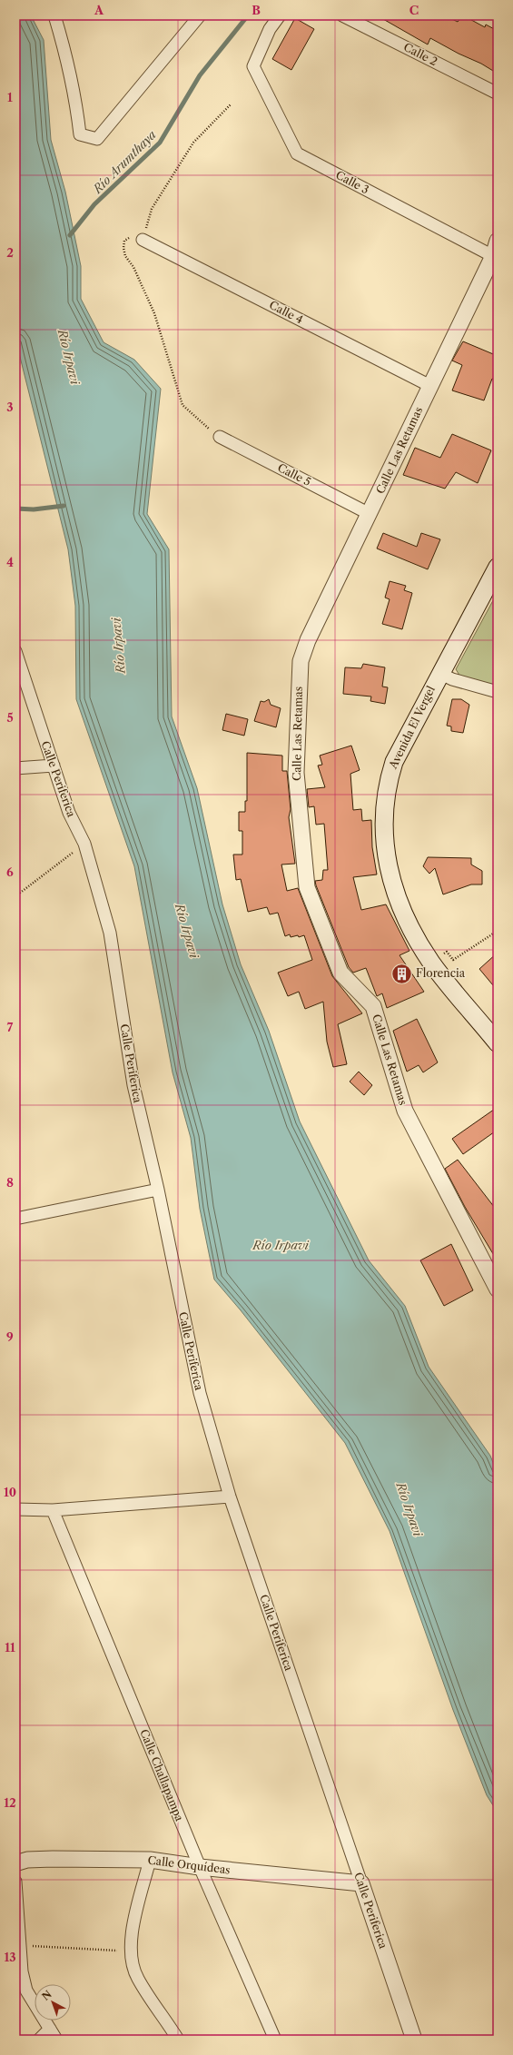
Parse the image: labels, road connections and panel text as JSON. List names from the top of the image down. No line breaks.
{"streets":{"main road":["Avenida El Vergel"],"street":["Calle 2","Calle 3","Calle 4","Calle Las Retamas","Calle 5","Calle Periferica","Calle Challapampa","Calle Orquídeas"]},"crossings":[["Calle 3","Calle Las Retamas"],["Calle 4","Calle Las Retamas"],["Calle Las Retamas","Calle 5"],["Calle Periferica","Calle Orquídeas"],["Calle Challapampa","Calle Orquídeas"]],"water":["Río Arumthaya","Río Irpavi"],"places":{"building":["Florencia"]},"north":"top left","grid":{"columns":["A","B","C"],"rows":["1","2","3","4","5","6","7","8","9","10","11","12","13"]}}
